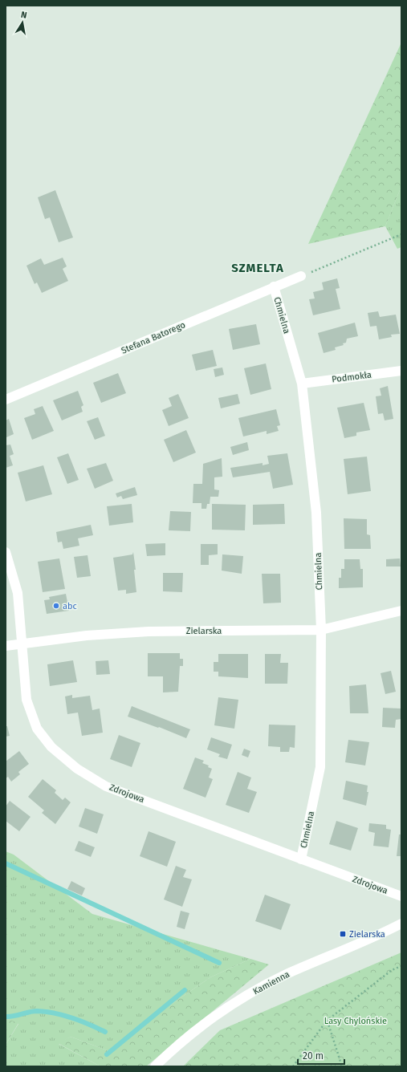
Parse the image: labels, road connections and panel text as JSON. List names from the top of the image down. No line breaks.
{"streets":{"street":["Chmielna","Stefana Batorego","Podmokła","Zielarska","Zdrojowa","Kamienna"]},"crossings":[["Chmielna","Stefana Batorego"],["Chmielna","Podmokła"],["Chmielna","Zielarska"],["Chmielna","Zdrojowa"],["Zielarska","Zdrojowa"]],"districts":["SZMELTA"],"parks":["Lasy Chylońskie"],"places":{"other":["abc"],"transit":["Zielarska"]},"scale_bar":"20 m","north":"top"}
